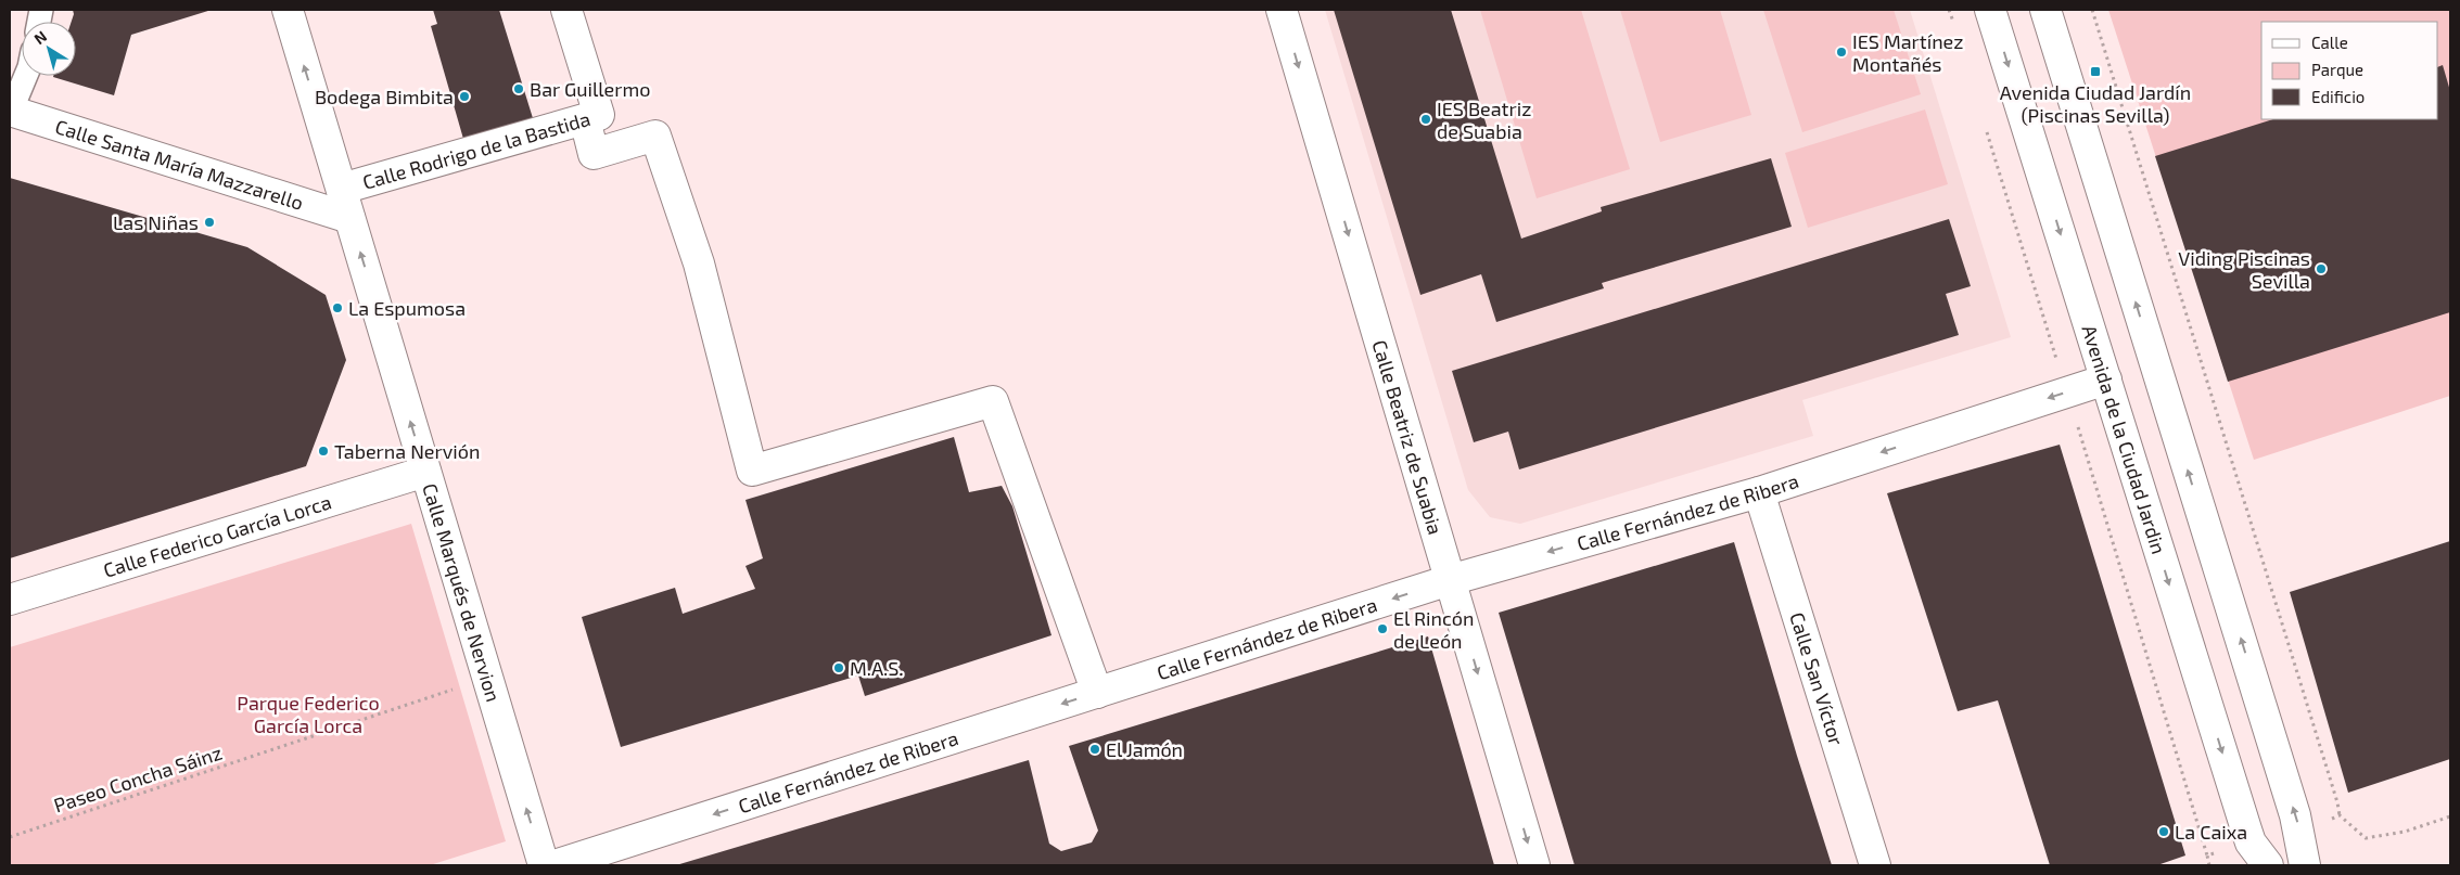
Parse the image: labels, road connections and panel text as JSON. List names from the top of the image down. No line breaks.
{"streets":{"street":["Calle Rodrigo de la Bastida","Calle Santa María Mazzarello","Calle Beatriz de Suabia","Avenida de la Ciudad Jardin","Calle Fernández de Ribera","Calle Federico García Lorca","Calle Marqués de Nervion","Calle San Víctor"],"path":["Paseo Concha Sáinz"]},"crossings":[["Calle Rodrigo de la Bastida","Calle Marqués de Nervion"],["Calle Santa María Mazzarello","Calle Marqués de Nervion"],["Calle Beatriz de Suabia","Calle Fernández de Ribera"],["Avenida de la Ciudad Jardin","Calle Fernández de Ribera"],["Calle Fernández de Ribera","Calle San Víctor"],["Calle Federico García Lorca","Calle Marqués de Nervion"]],"one_way":["Calle Beatriz de Suabia","Calle Fernández de Ribera","Calle Marqués de Nervion"],"parks":["Parque Federico García Lorca"],"places":{"other":["IES Martínez Montañés","Bar Guillermo","Bodega Bimbita","IES Beatriz de Suabia","Las Niñas","Viding Piscinas Sevilla","La Espumosa","Taberna Nervión","El Rincón de León","M.A.S.","El Jamón","La Caixa"],"transit":["Avenida Ciudad Jardín (Piscinas Sevilla)"]},"legend":["Calle","Parque","Edificio"],"north":"top left"}
